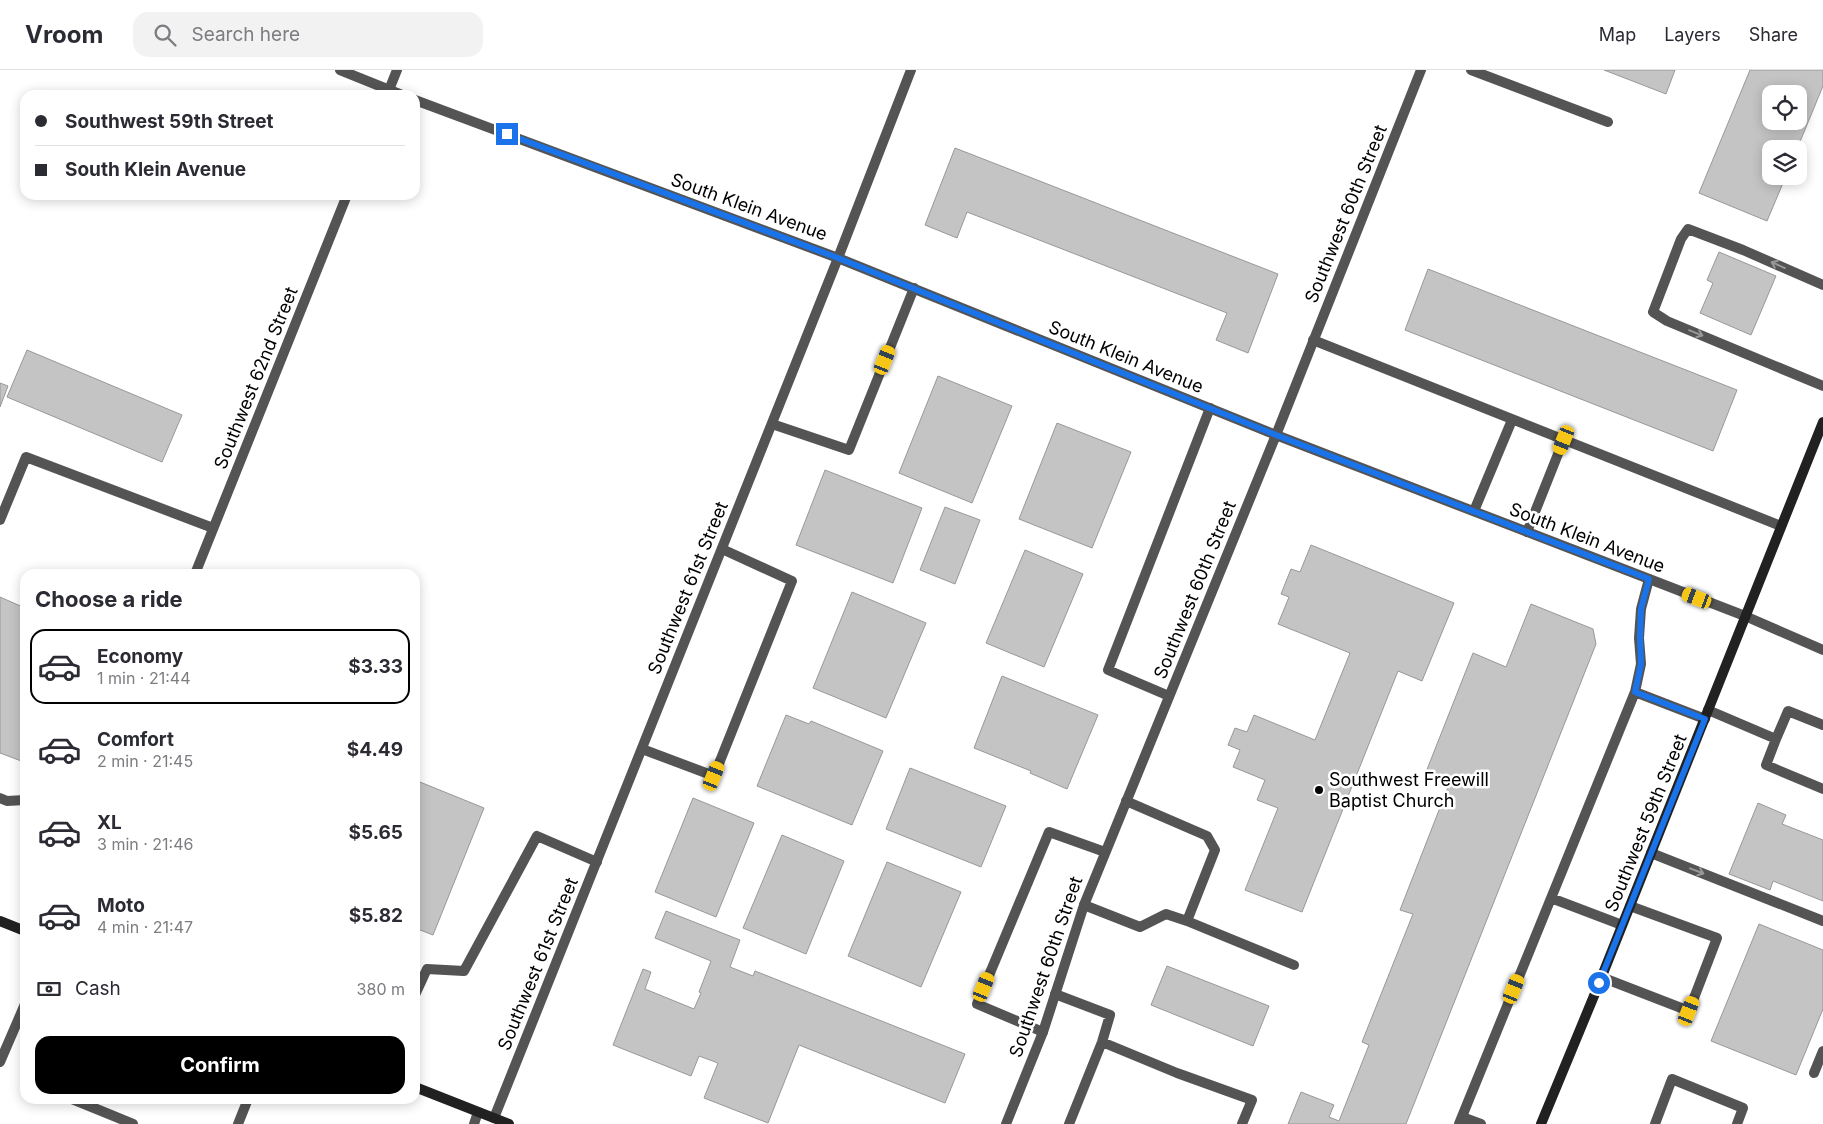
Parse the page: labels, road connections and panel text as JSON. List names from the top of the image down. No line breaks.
{"streets":{"main road":["Southwest 59th Street"],"street":["South Klein Avenue","Southwest 60th Street","Southwest 62nd Street","Southwest 61st Street"]},"crossings":[["South Klein Avenue","Southwest 60th Street"],["South Klein Avenue","Southwest 61st Street"],["South Klein Avenue","Southwest 59th Street"]],"places":["Southwest Freewill Baptist Church"],"page":{"header":"Vroom","search":"Search here","nav":["Map","Layers","Share"],"banner":["Southwest 59th Street","South Klein Avenue"],"heading":"Choose a ride","list":[{"name":"Economy","note":"1 min · 21:44","value":"$3.33"},{"name":"Comfort","note":"2 min · 21:45","value":"$4.49"},{"name":"XL","note":"3 min · 21:46","value":"$5.65"},{"name":"Moto","note":"4 min · 21:47","value":"$5.82"}],"pay":["Cash","380 m"],"buttons":"Confirm"}}
